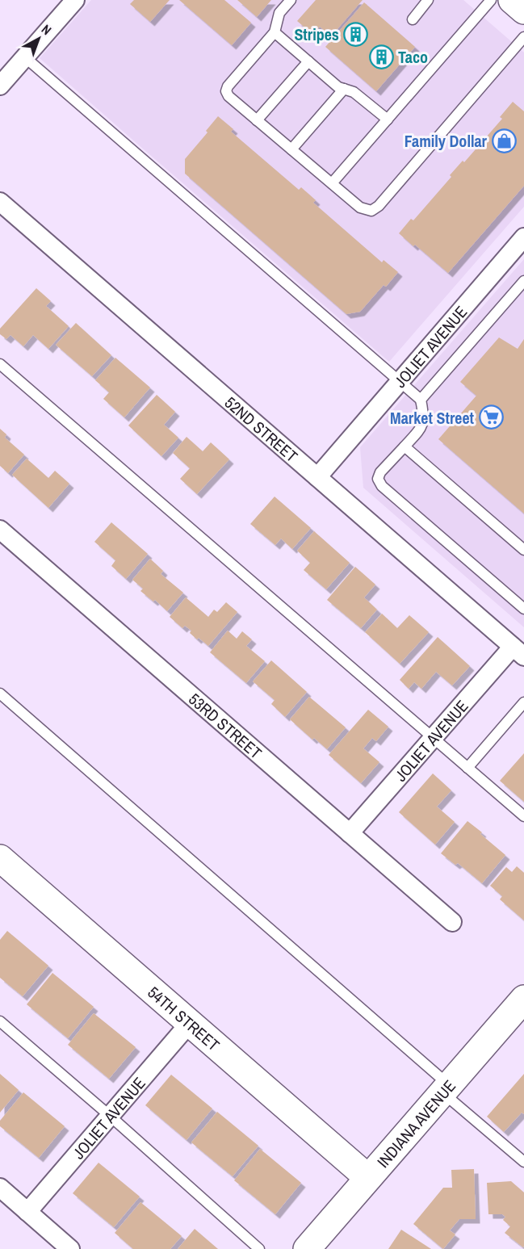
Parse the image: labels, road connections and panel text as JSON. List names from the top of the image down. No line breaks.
{"streets":{"street":["JOLIET AVENUE","52ND STREET","53RD STREET","54TH STREET","INDIANA AVENUE"]},"crossings":[["JOLIET AVENUE","52ND STREET"],["JOLIET AVENUE","53RD STREET"],["JOLIET AVENUE","54TH STREET"],["54TH STREET","INDIANA AVENUE"]],"places":{"building":["Stripes","Taco"],"shop":["Family Dollar"],"supermarket":["Market Street"]},"north":"top right"}
